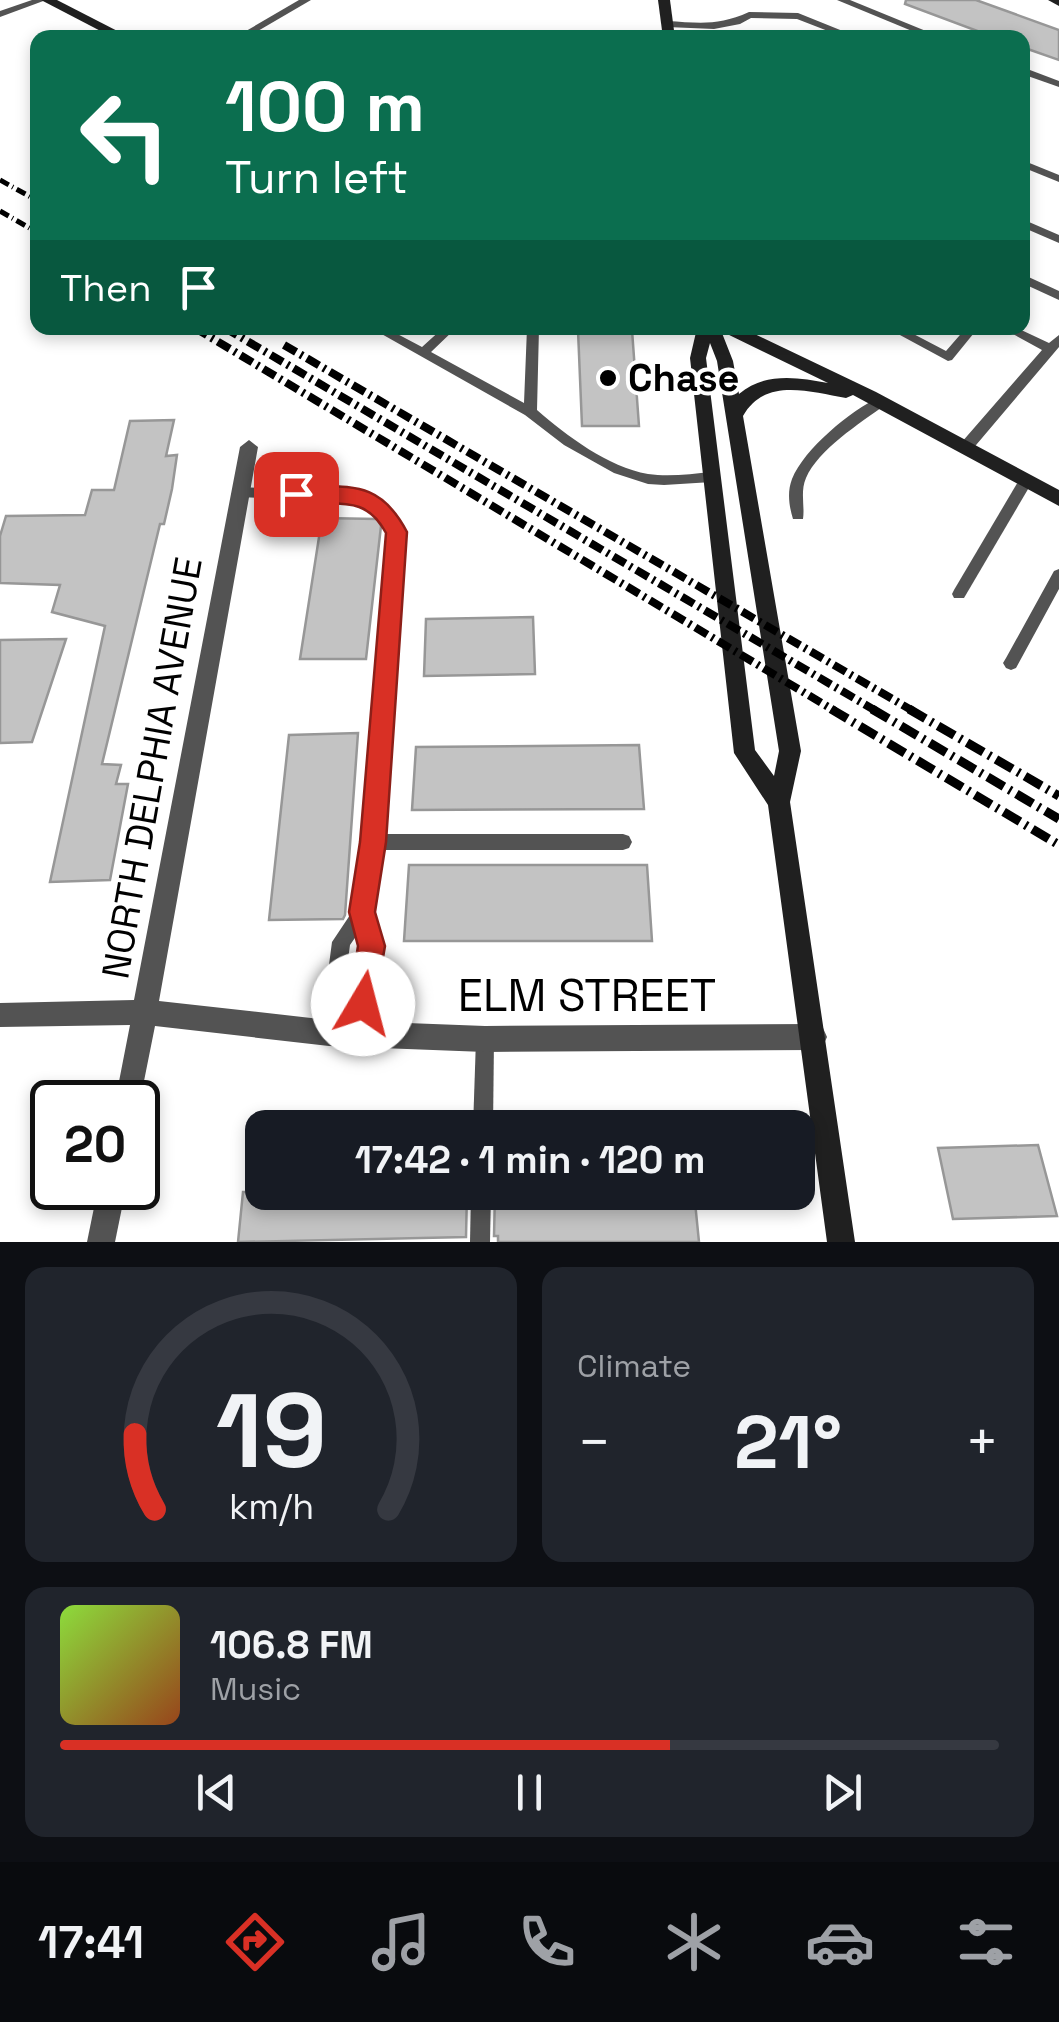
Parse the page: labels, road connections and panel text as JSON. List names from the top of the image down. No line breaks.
{"streets":{"street":["NORTH DELPHIA AVENUE","ELM STREET"]},"crossings":[["NORTH DELPHIA AVENUE","ELM STREET"]],"places":["Chase"],"page":{"turn":["100 m","Turn left"],"then":"Then","limit":"20","trip":"17:42 · 1 min · 120 m","tile":"Climate","heat":["−","21°","+"],"song":["106.8 FM","Music"],"tabs":"17:41","gauge":["19","km/h"]}}
